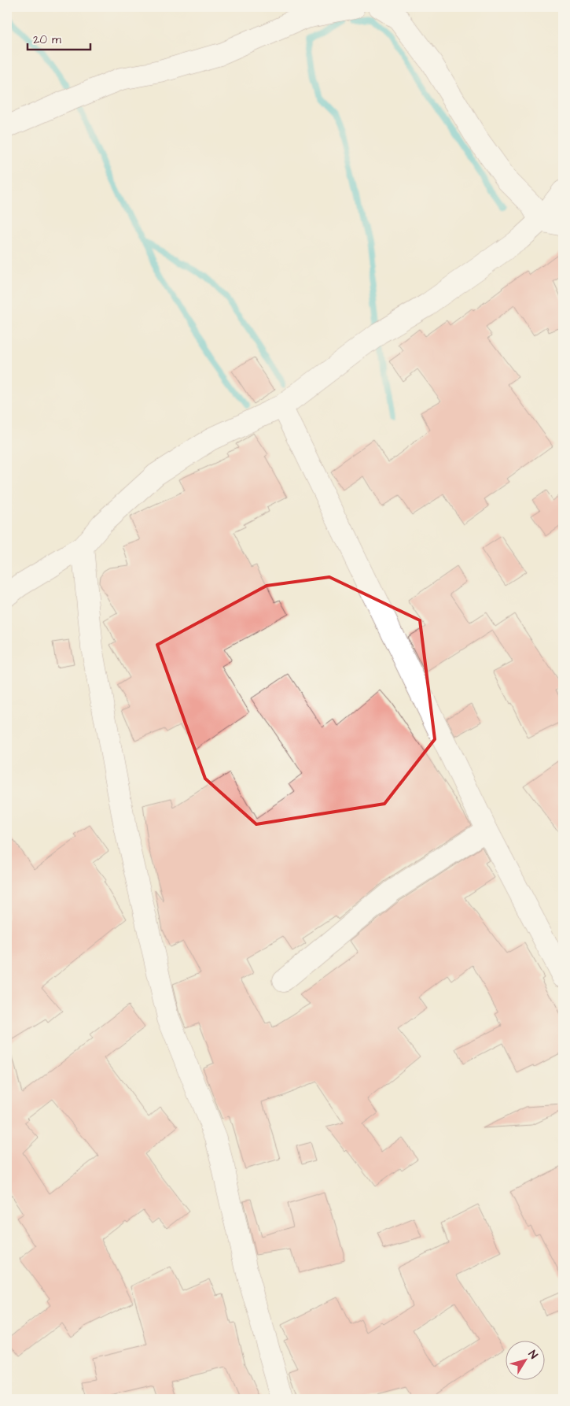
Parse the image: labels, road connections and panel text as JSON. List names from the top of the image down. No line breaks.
{"scale_bar":"20 m","north":"top right"}
